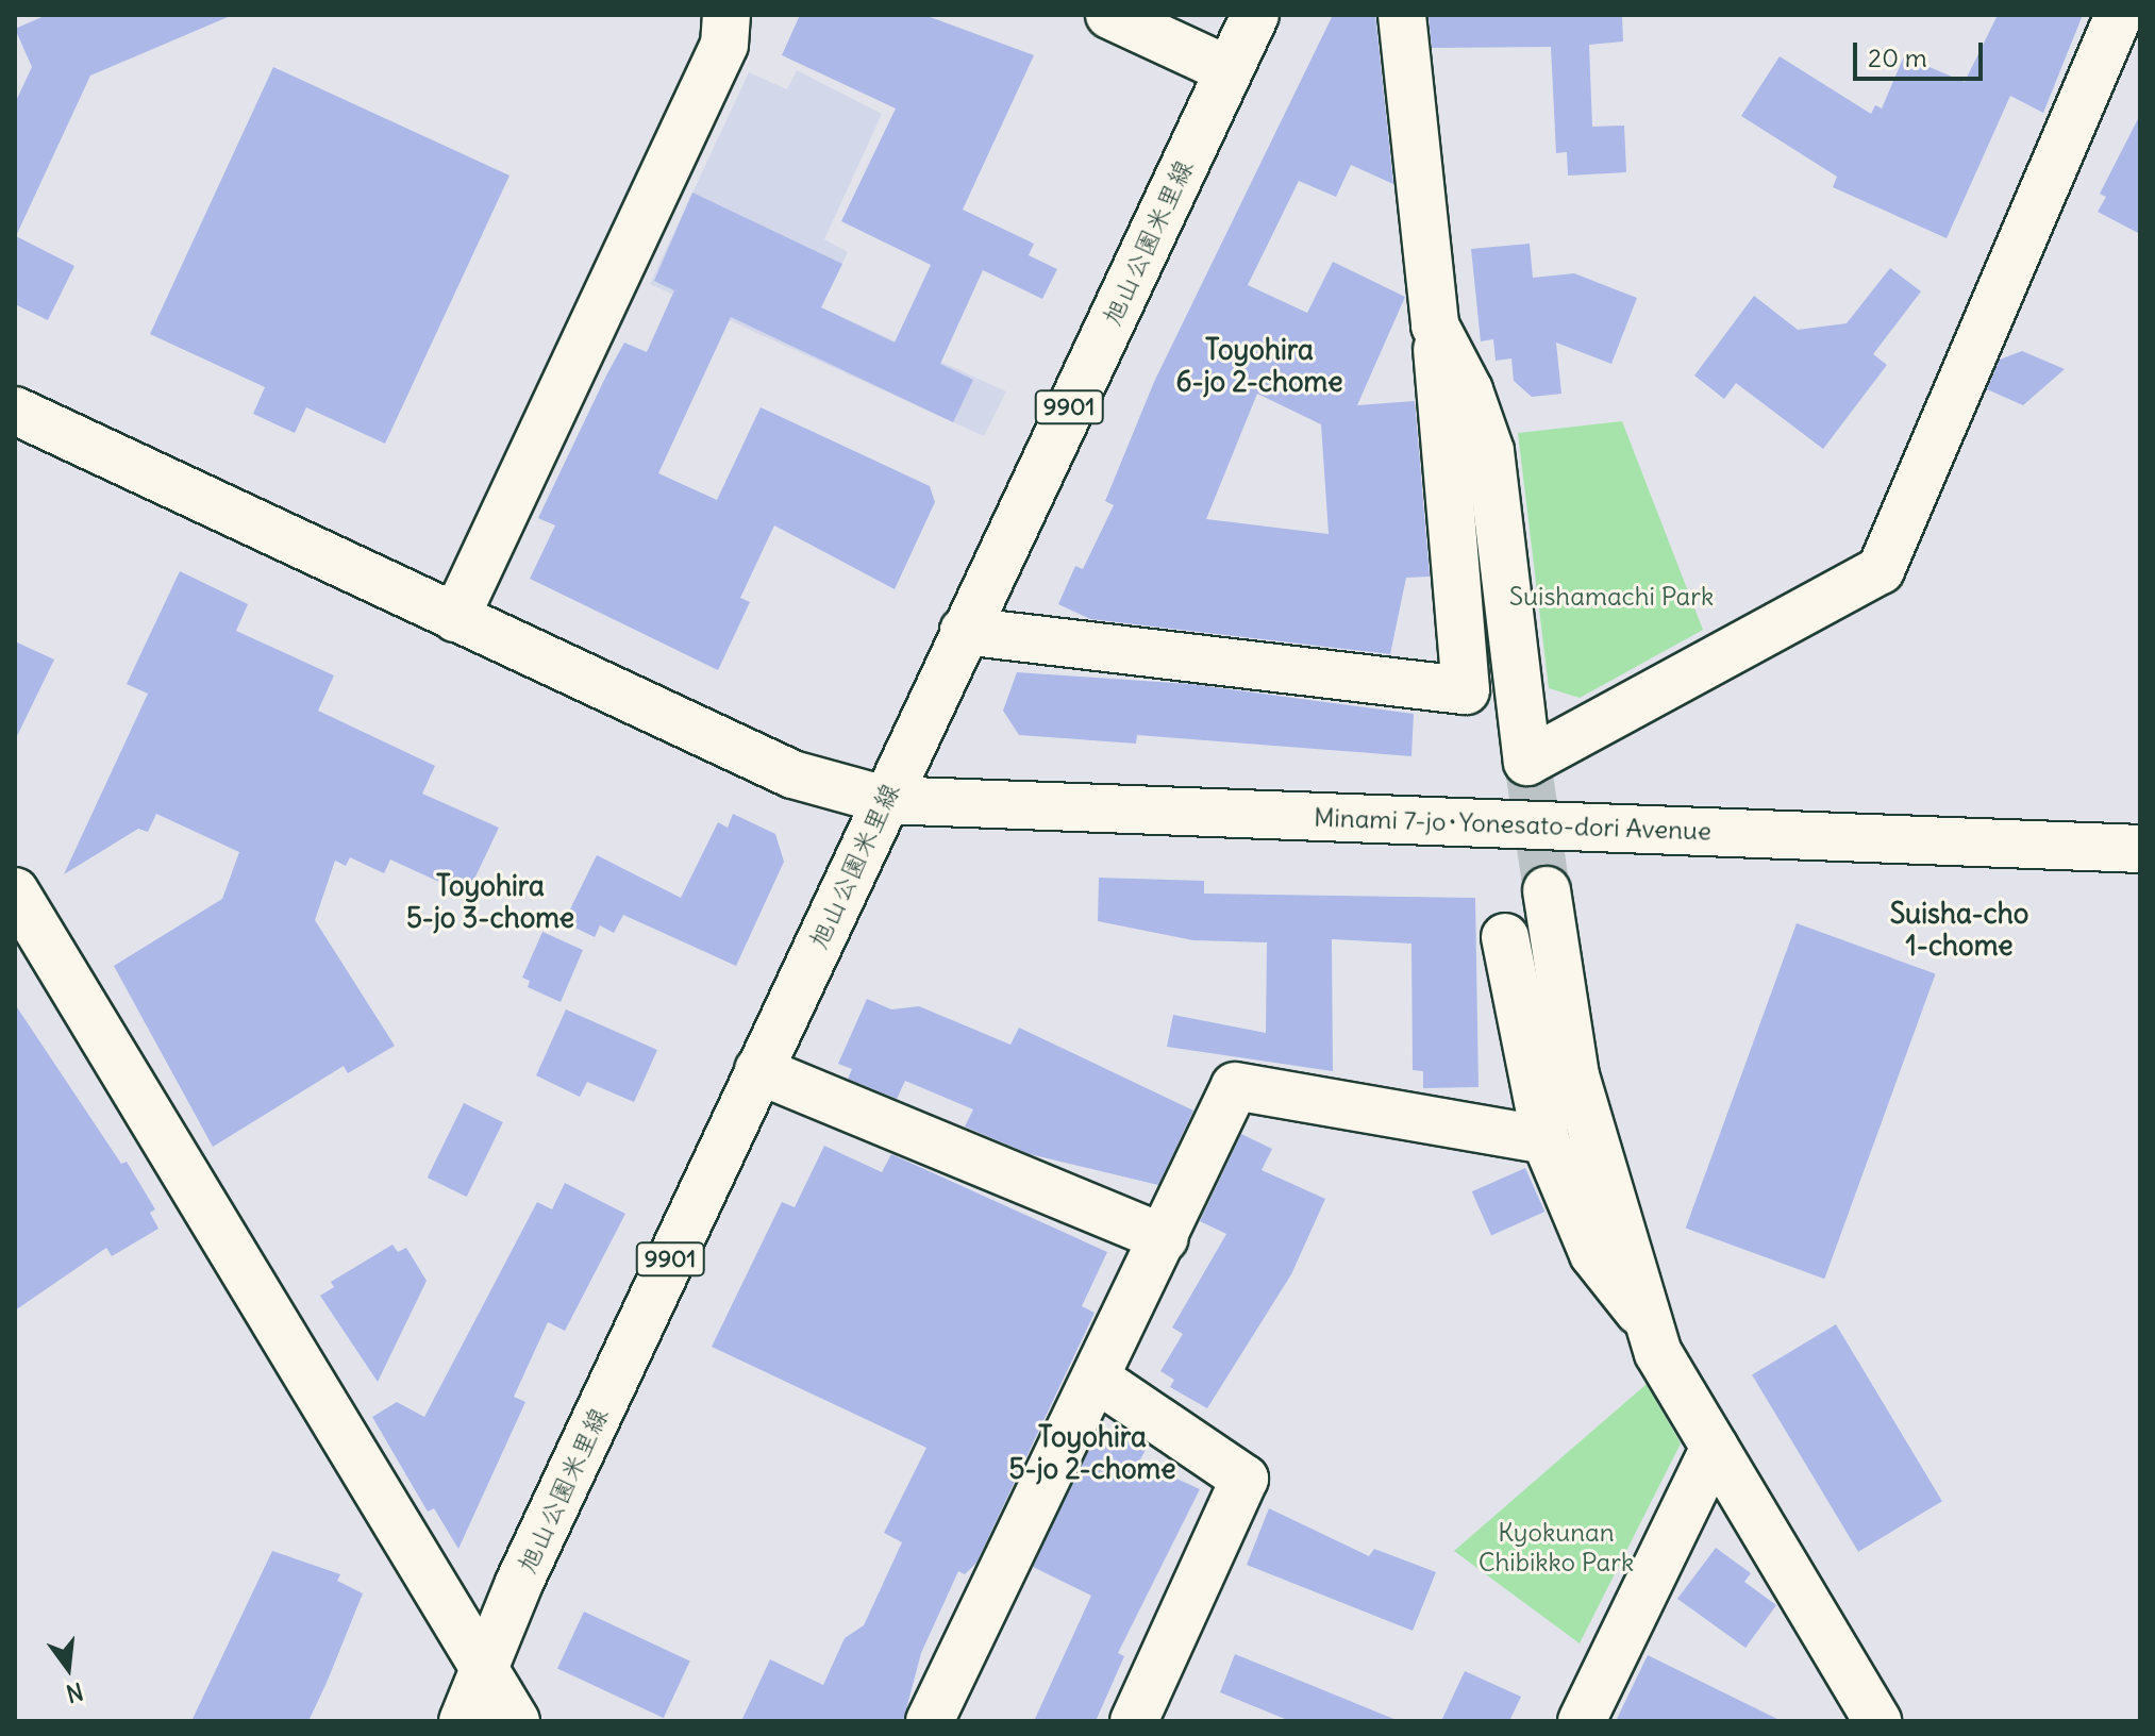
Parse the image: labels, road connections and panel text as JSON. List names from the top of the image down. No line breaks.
{"streets":{"street":["旭山公園米里線","9901","Minami 7-jo･Yonesato-dori Avenue"]},"crossings":[["旭山公園米里線","Minami 7-jo･Yonesato-dori Avenue"]],"districts":["Toyohira 6-jo 2-chome","Toyohira 5-jo 3-chome","Suisha-cho 1-chome","Toyohira 5-jo 2-chome"],"parks":["Suishamachi Park","Kyokunan Chibikko Park"],"scale_bar":"20 m","north":"bottom"}
